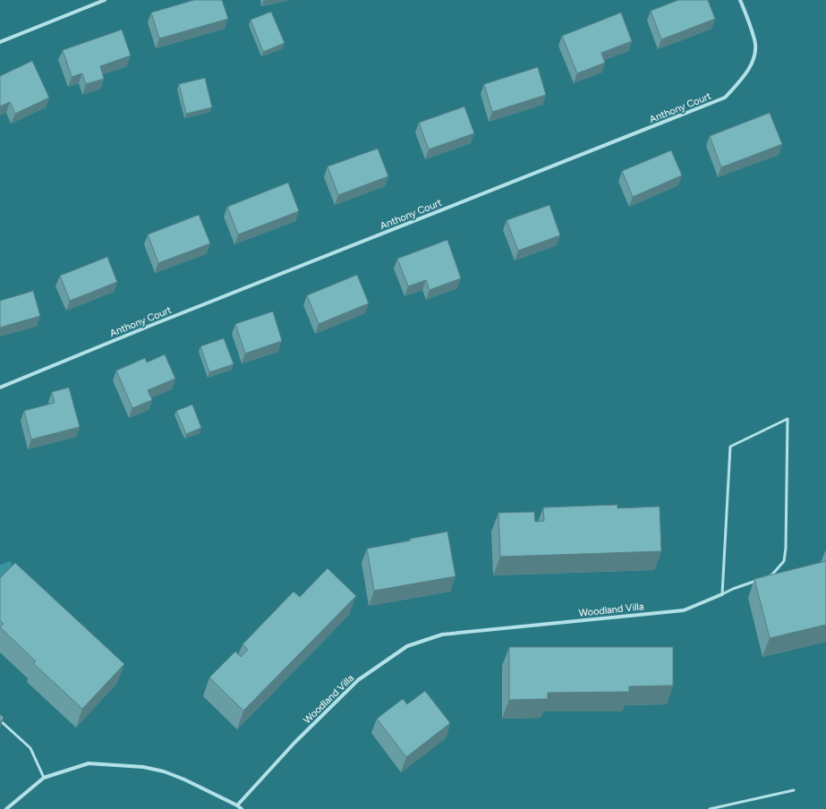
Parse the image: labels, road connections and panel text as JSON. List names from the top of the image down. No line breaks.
{"streets":{"street":["Anthony Court","Woodland Villa"]}}
